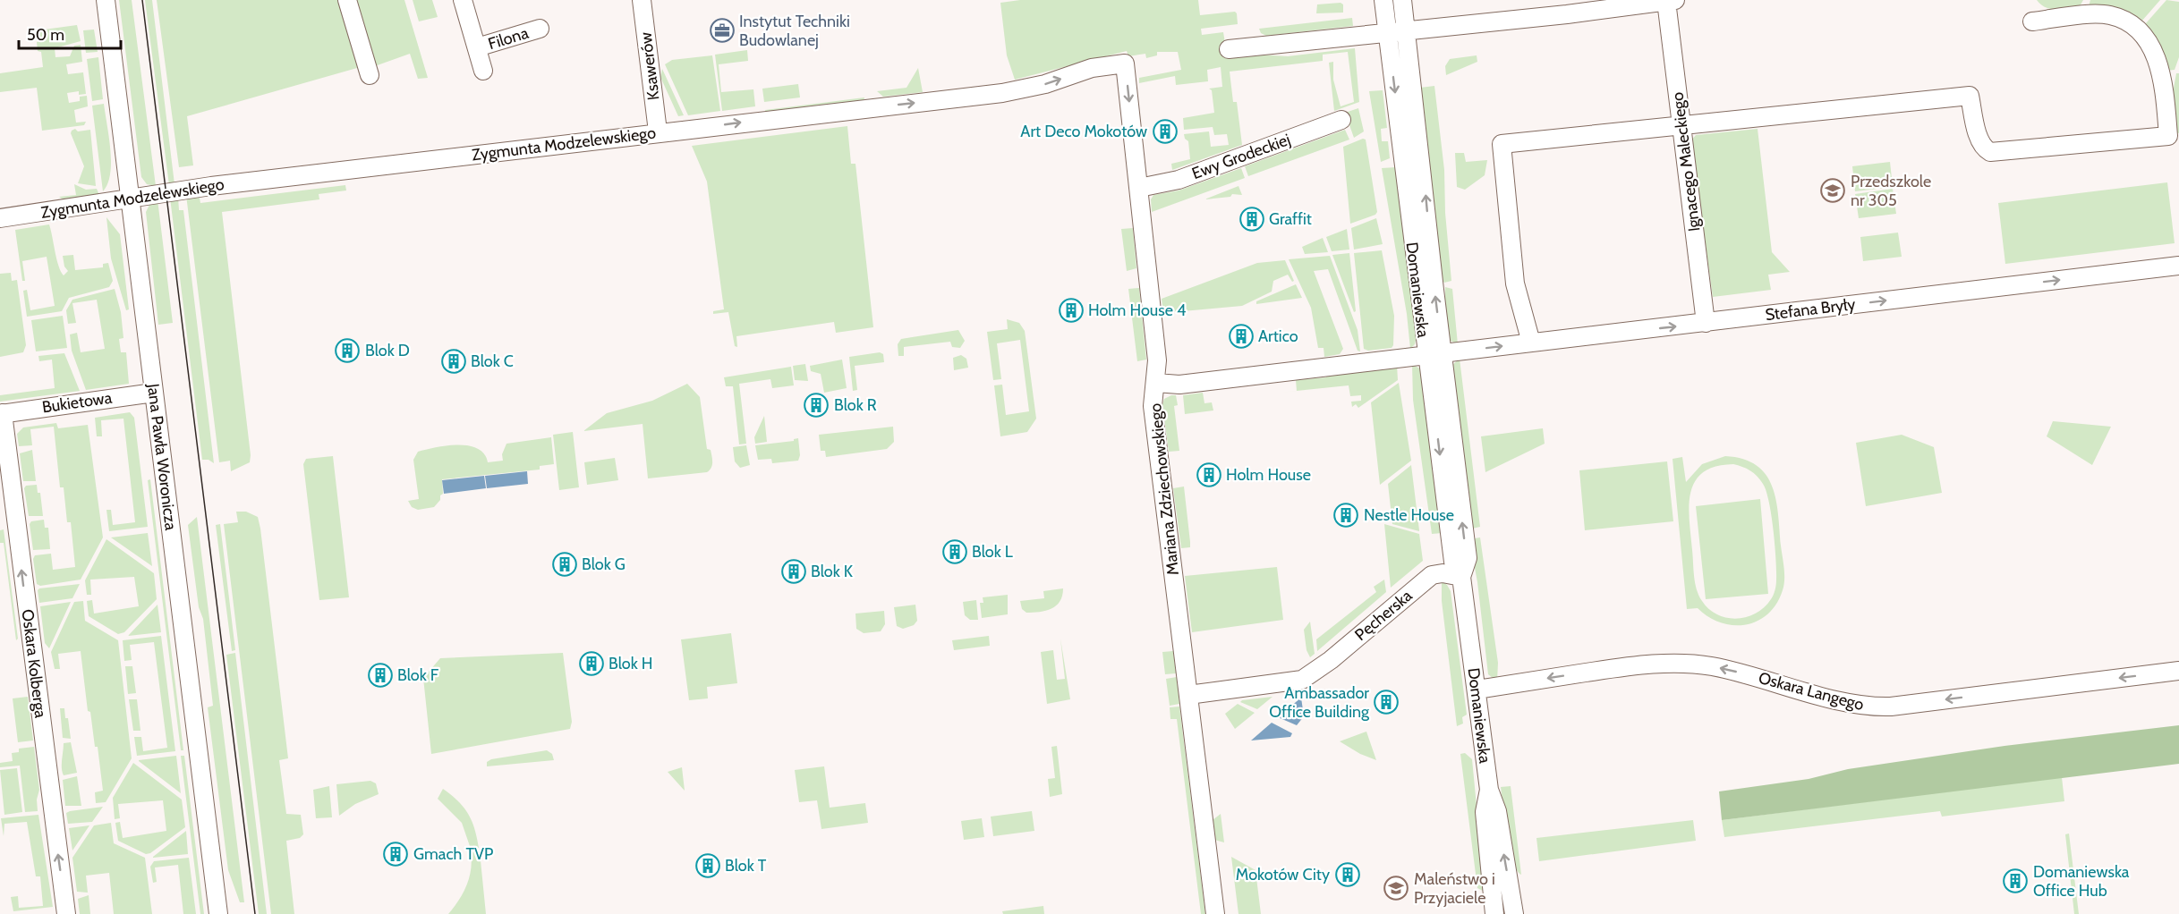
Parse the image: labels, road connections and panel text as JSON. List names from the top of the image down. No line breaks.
{"streets":{"street":["Filona","Ksawerów","Zygmunta Modzelewskiego","Ewy Grodeckiej","Ignacego Maleckiego","Domaniewska","Stefana Bryły","Bukietowa","Jana Pawła Woronicza","Mariana Zdziechowskiego","Pęcherska","Oskara Kolberga","Oskara Langego"]},"crossings":[["Ksawerów","Zygmunta Modzelewskiego"],["Zygmunta Modzelewskiego","Jana Pawła Woronicza"],["Zygmunta Modzelewskiego","Mariana Zdziechowskiego"],["Ewy Grodeckiej","Mariana Zdziechowskiego"],["Ignacego Maleckiego","Stefana Bryły"],["Domaniewska","Stefana Bryły"],["Domaniewska","Pęcherska"],["Domaniewska","Oskara Langego"],["Stefana Bryły","Mariana Zdziechowskiego"],["Bukietowa","Jana Pawła Woronicza"],["Bukietowa","Oskara Kolberga"],["Mariana Zdziechowskiego","Pęcherska"]],"one_way":["Zygmunta Modzelewskiego","Stefana Bryły","Oskara Kolberga","Oskara Langego"],"places":{"office":["Instytut Techniki Budowlanej"],"building":["Art Deco Mokotów","Graffit","Holm House 4","Artico","Blok D","Blok C","Blok R","Holm House","Nestle House","Blok L","Blok G","Blok K","Blok H","Blok F","Ambassador Office Building","Gmach TVP","Blok T","Mokotów City","Domaniewska Office Hub"],"school or university":["Przedszkole nr 305","Maleństwo i Przyjaciele"]},"scale_bar":"50 m"}
